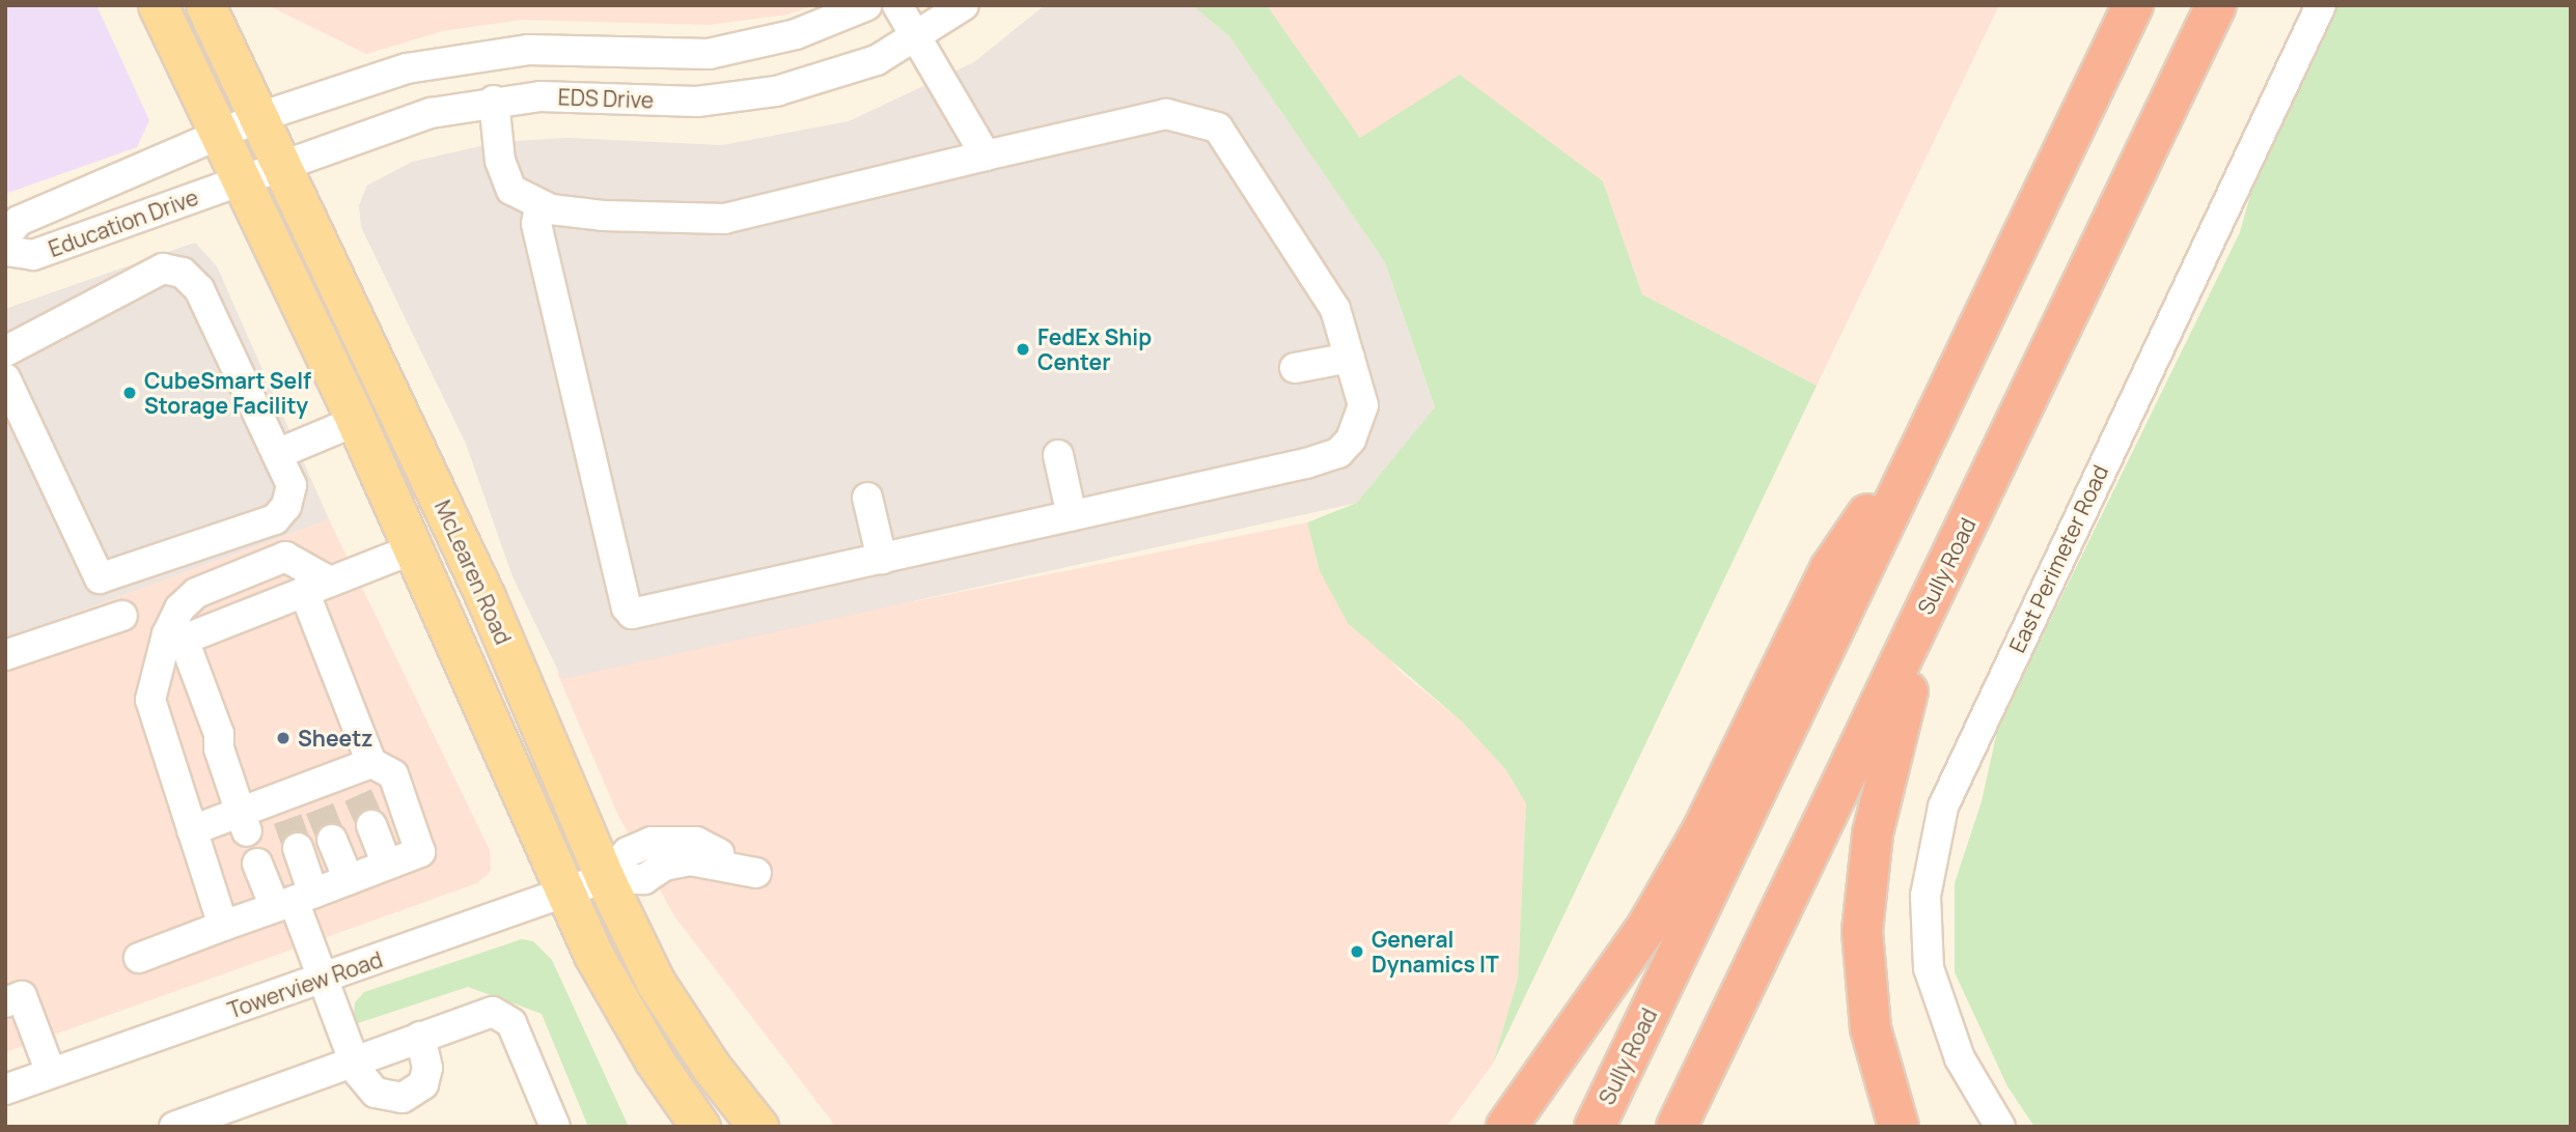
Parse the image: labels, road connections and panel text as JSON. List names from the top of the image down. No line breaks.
{"streets":{"highway":["Sully Road"],"main road":["McLearen Road"],"street":["EDS Drive","Education Drive","East Perimeter Road","Towerview Road"]},"crossings":[["EDS Drive","Education Drive"],["EDS Drive","McLearen Road"],["McLearen Road","Towerview Road"]],"places":["FedEx Ship Center","CubeSmart Self Storage Facility","Sheetz","General Dynamics IT"]}
